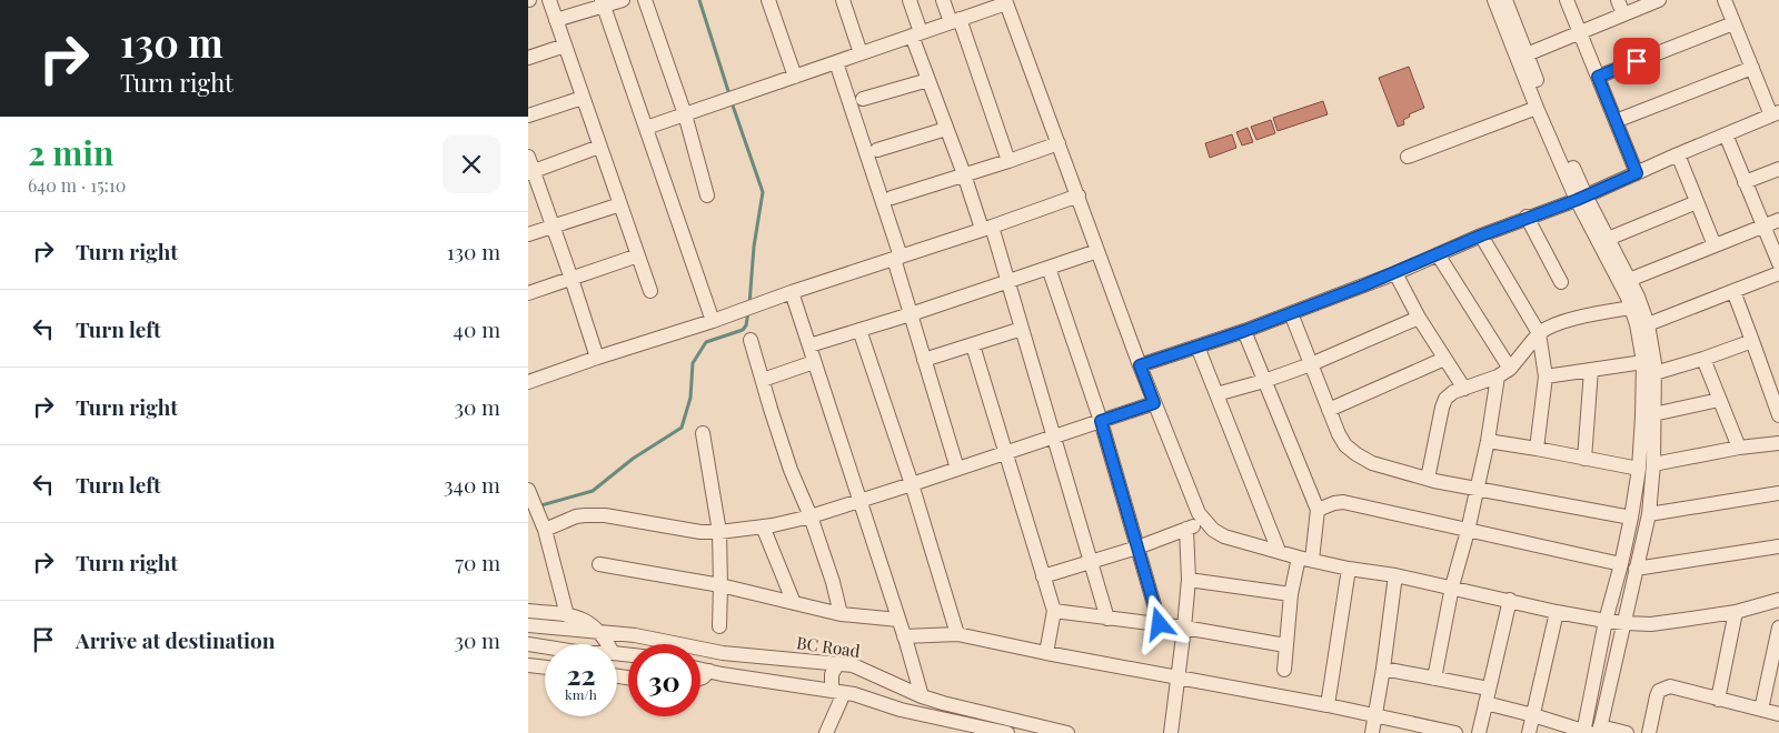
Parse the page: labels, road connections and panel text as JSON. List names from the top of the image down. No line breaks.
{"streets":{"street":["BC Road"]},"page":{"turn":["130 m","Turn right"],"heading":["2 min","640 m · 15:10"],"list":[{"name":"Turn right","value":"130 m"},{"name":"Turn left","value":"40 m"},{"name":"Turn right","value":"30 m"},{"name":"Turn left","value":"340 m"},{"name":"Turn right","value":"70 m"},{"name":"Arrive at destination","value":"30 m"}],"speed":"22 km/h","limit":"30"}}
